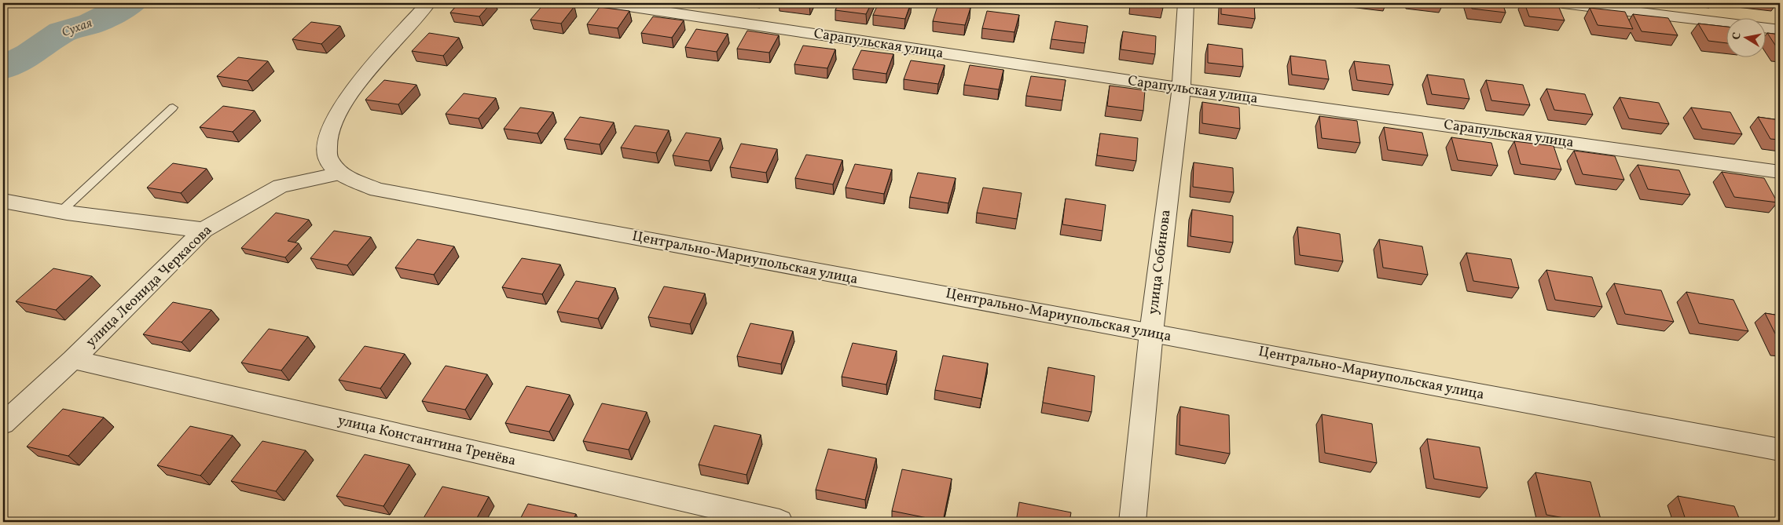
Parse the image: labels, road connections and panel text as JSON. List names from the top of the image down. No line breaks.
{"streets":{"street":["Сарапульская улица","Центрально-Мариупольская улица","улица Собинова","улица Леонида Черкасова","улица Константина Тренёва"]},"crossings":[["Сарапульская улица","улица Собинова"],["Центрально-Мариупольская улица","улица Собинова"],["Центрально-Мариупольская улица","улица Леонида Черкасова"],["улица Леонида Черкасова","улица Константина Тренёва"]],"water":["Сухая"],"north":"left"}
